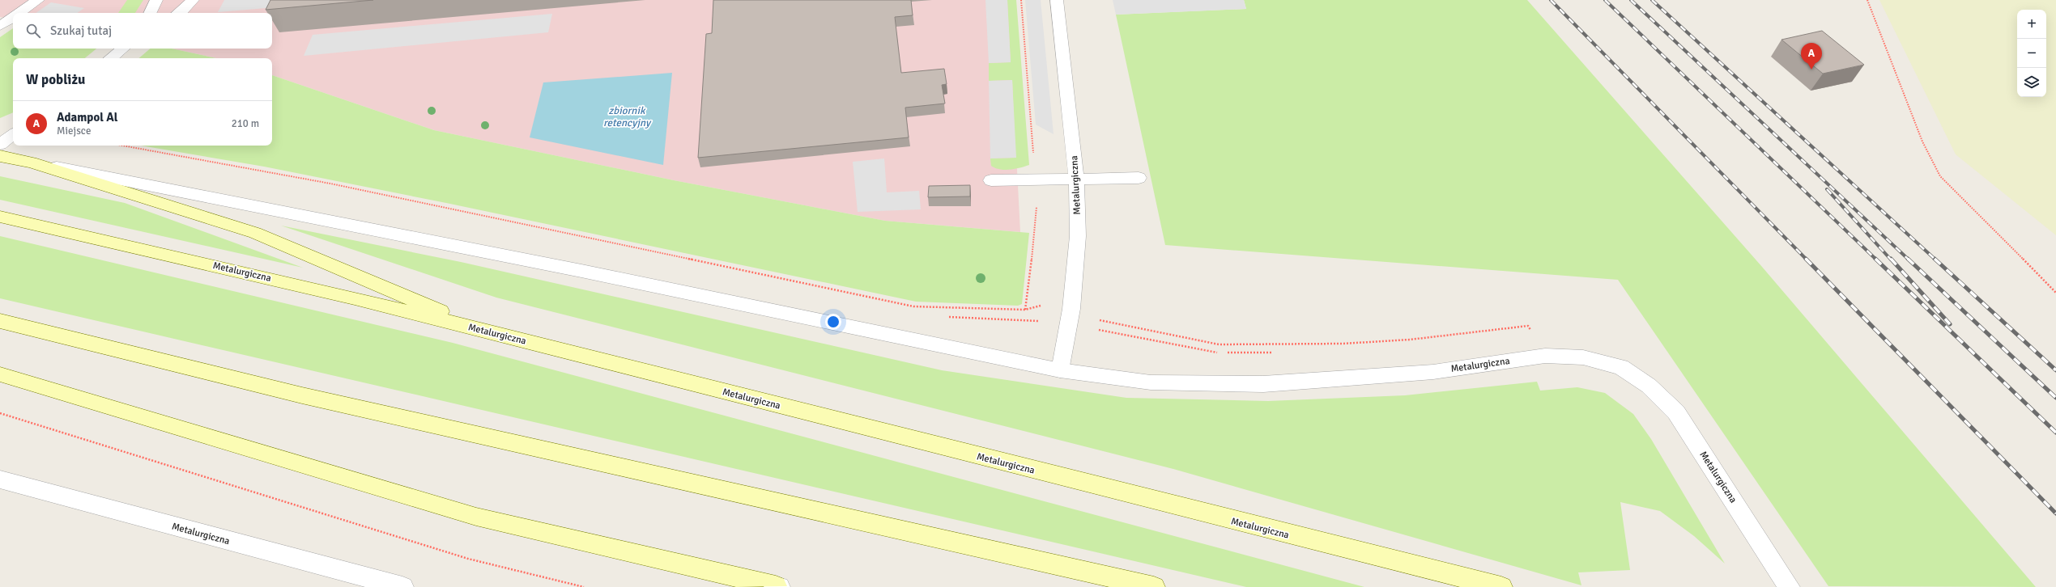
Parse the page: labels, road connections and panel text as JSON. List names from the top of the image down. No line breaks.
{"streets":{"main road":["Metalurgiczna"]},"water":["zbiornik retencyjny"],"page":{"map_buttons":["+","−"],"search":"Szukaj tutaj","pins":"A","heading":"W pobliżu","list":[{"mark":"A","name":"Adampol Al","note":"Miejsce","value":"210 m"}]}}
